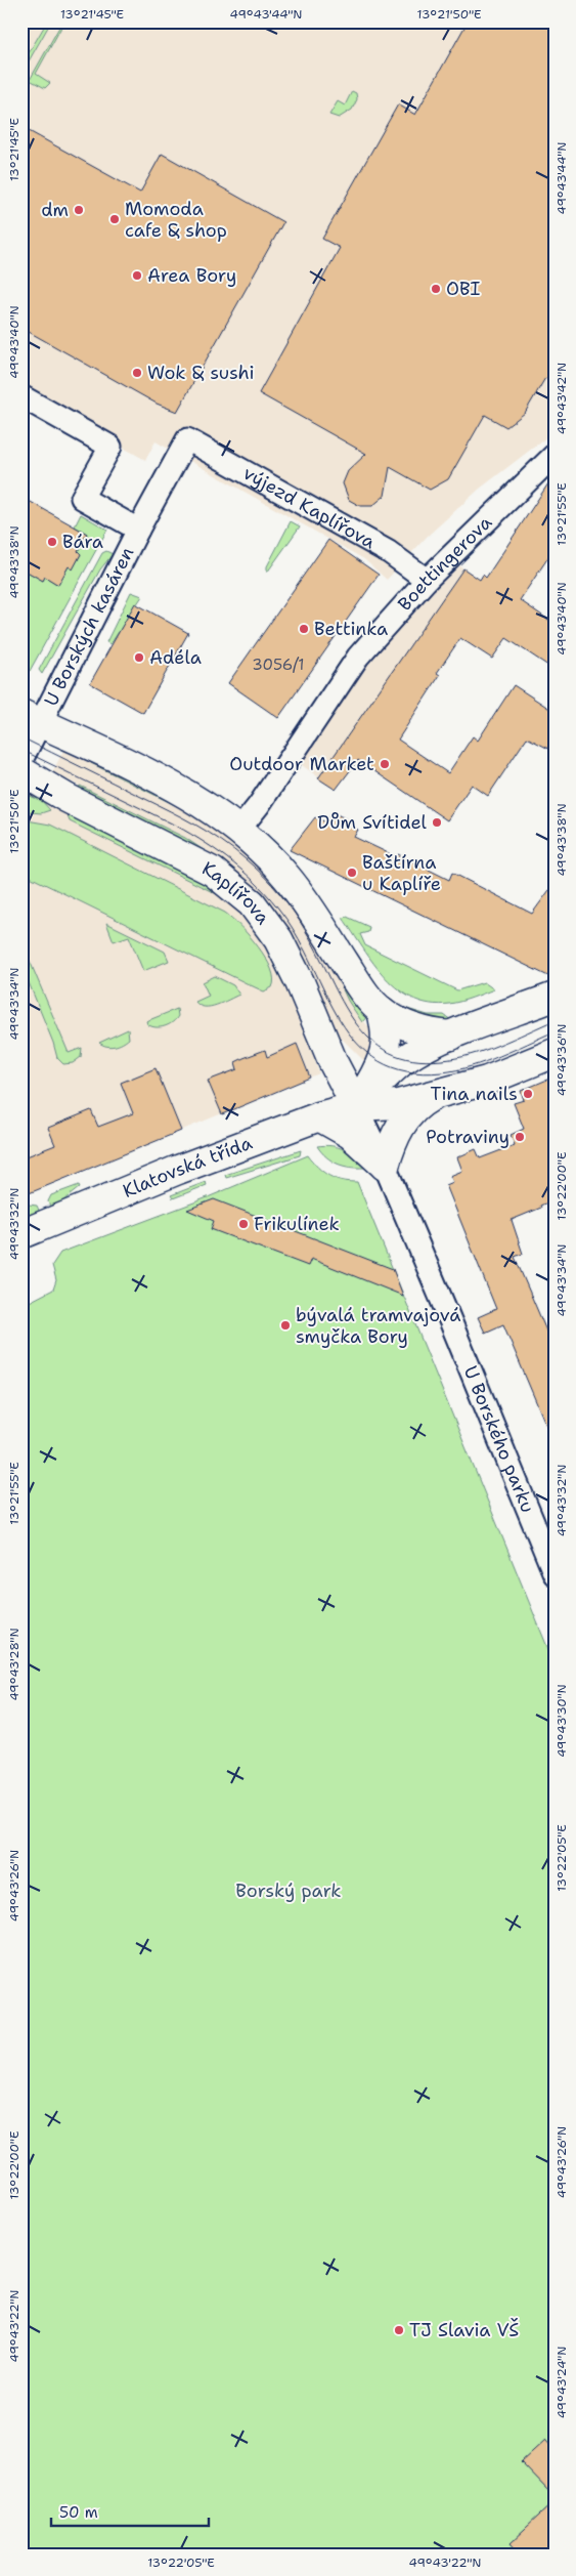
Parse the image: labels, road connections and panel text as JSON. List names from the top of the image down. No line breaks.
{"streets":{"main road":["Kaplířova","Klatovská třída"],"street":["výjezd Kaplířova","Boettingerova","U Borských kasáren","U Borského parku"]},"crossings":[["výjezd Kaplířova","Boettingerova"],["výjezd Kaplířova","U Borských kasáren"],["Kaplířova","Klatovská třída"],["Kaplířova","U Borského parku"],["Klatovská třída","U Borského parku"]],"parks":["Borský park"],"places":["dm","Momoda cafe & shop","Area Bory","OBI","Wok & sushi","Bára","Bettinka","Adéla","Outdoor Market","Dům Svítidel","Baštírna u Kaplíře","Tina nails","Potraviny","Frikulínek","bývalá tramvajová smyčka Bory","TJ Slavia VŠ"],"house_numbers":["3056/1"],"scale_bar":"50 m","coordinates":["13°21'45\"E","49°43'44\"N","13°21'50\"E","49°43'40\"N","49°43'42\"N","13°21'55\"E","49°43'38\"N","49°43'34\"N","49°43'36\"N","13°22'00\"E","49°43'32\"N","49°43'28\"N","49°43'30\"N","13°22'05\"E","49°43'26\"N","49°43'22\"N","49°43'24\"N"]}
